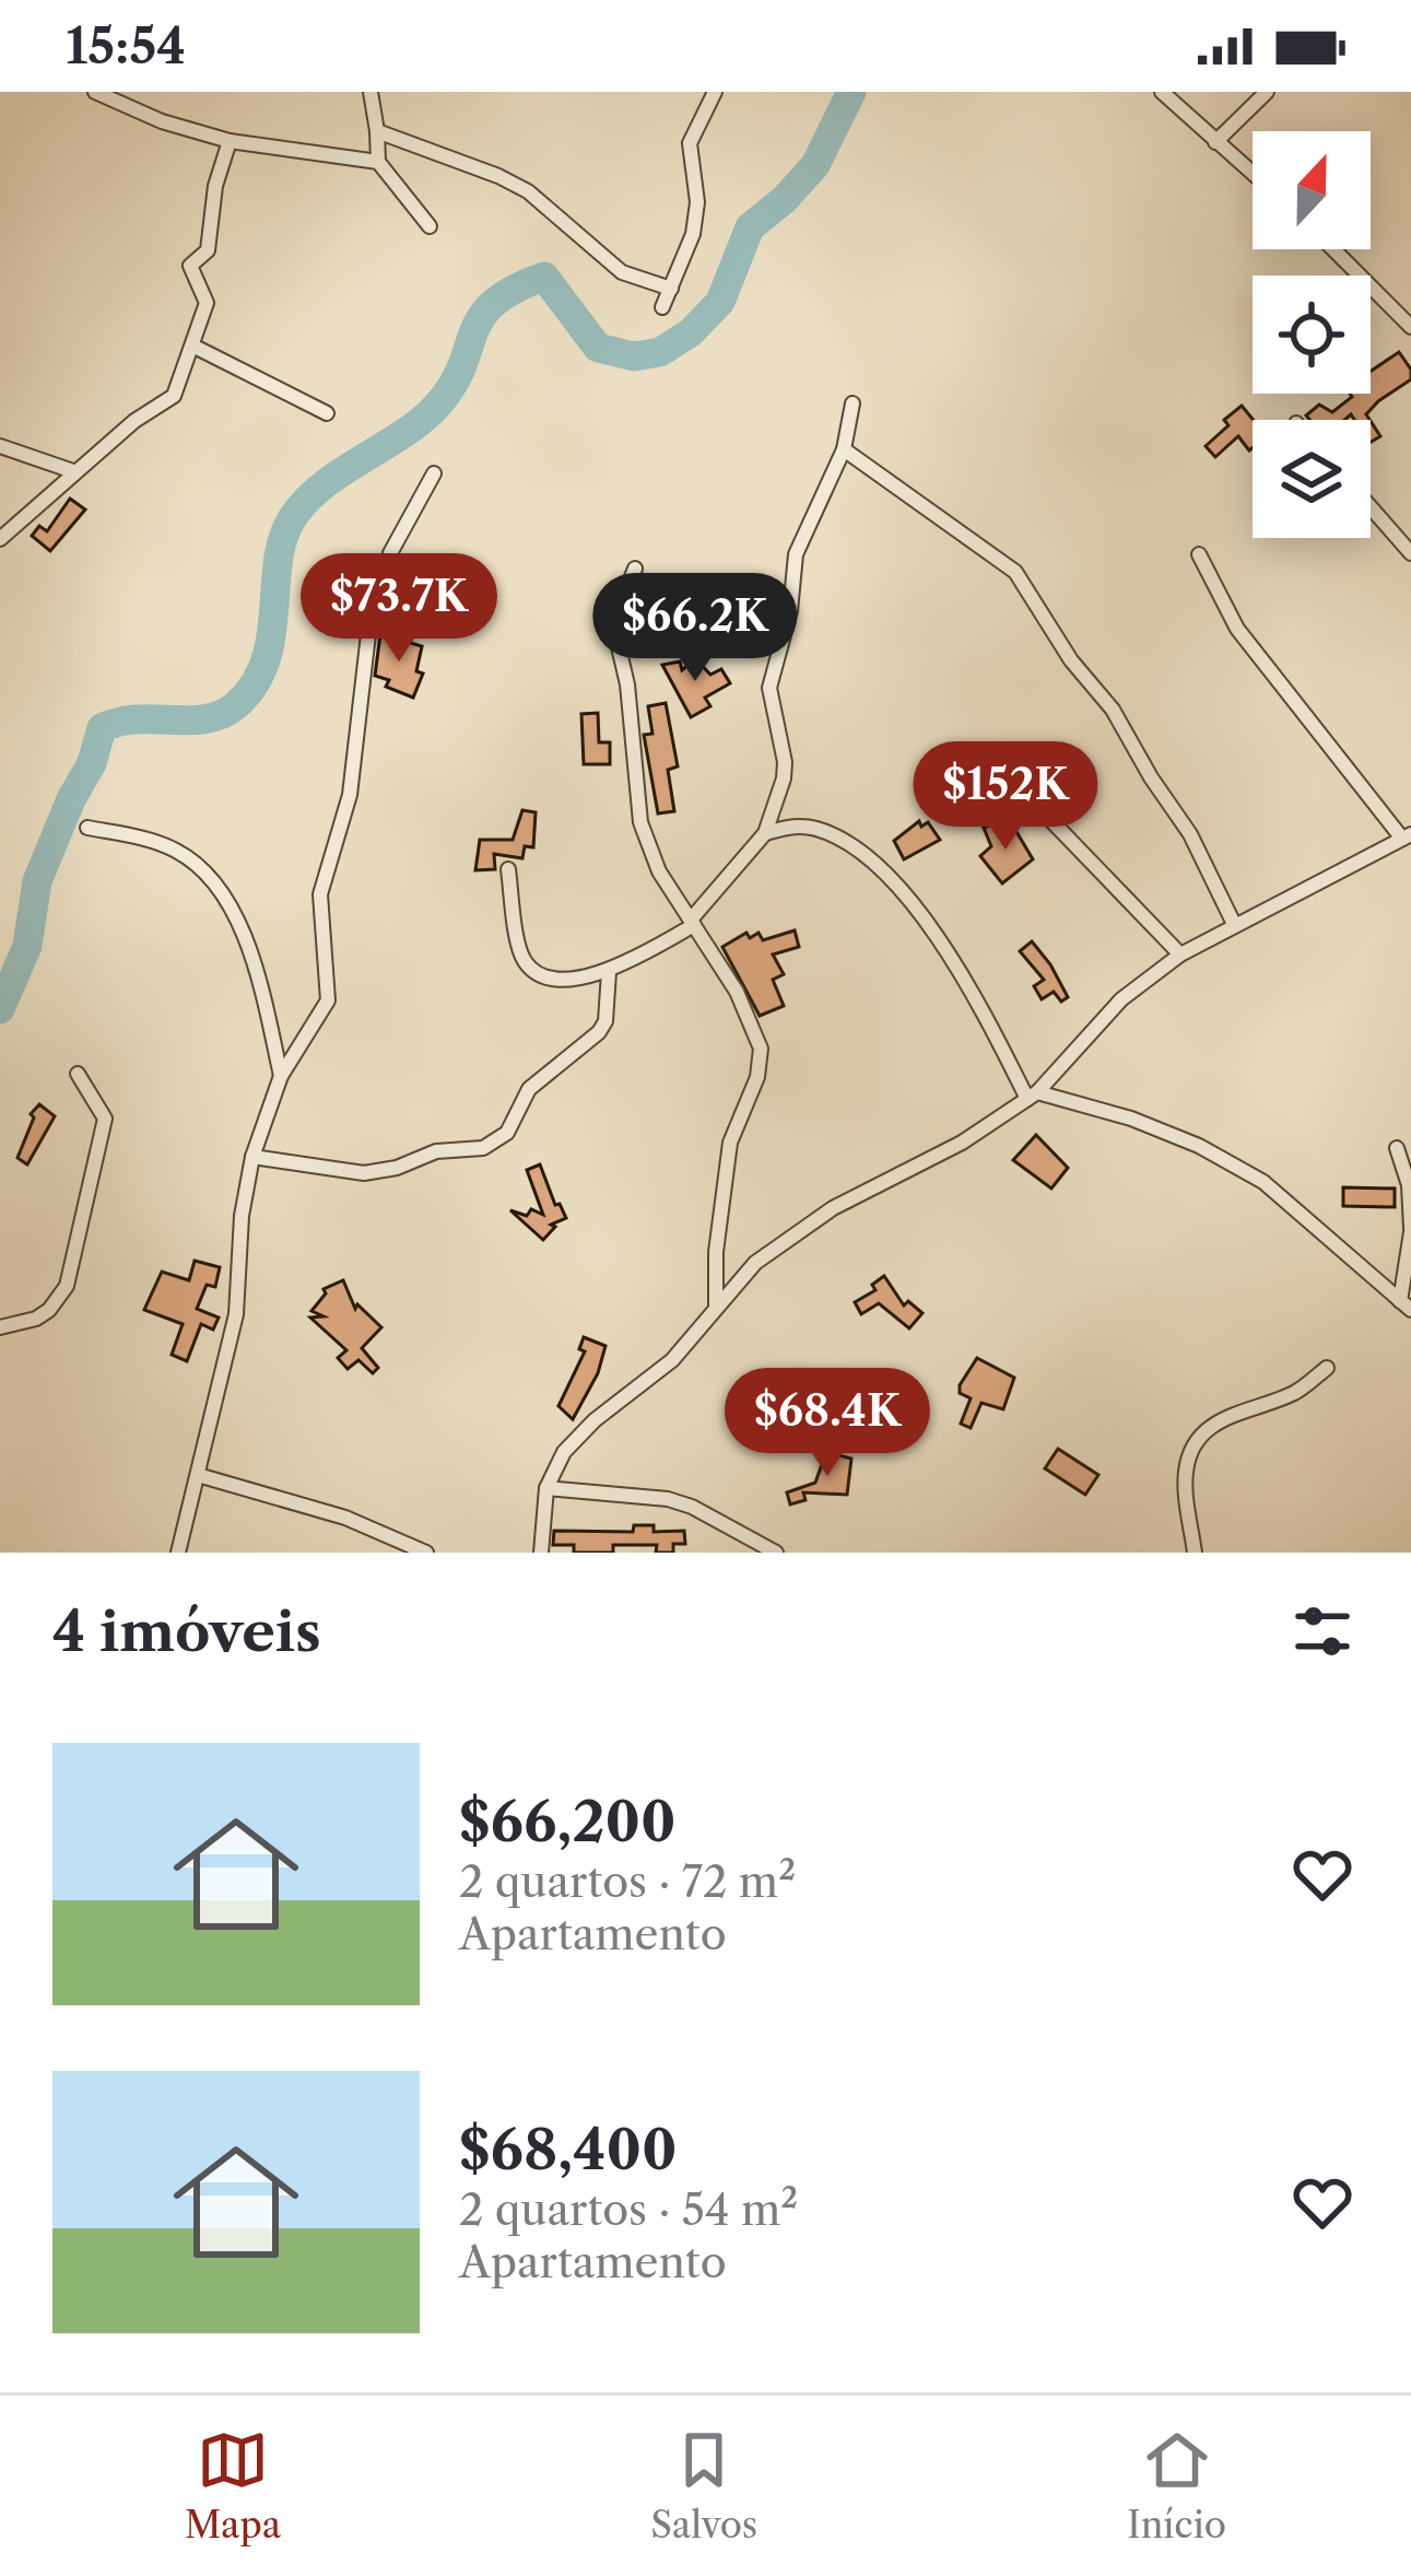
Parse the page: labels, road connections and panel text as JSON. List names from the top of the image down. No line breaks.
{"north":"top","page":{"status":"15:54","price":["$73.7K","$66.2K","$152K","$68.4K"],"heading":"4 imóveis","list":[{"name":"$66,200","note":"2 quartos · 72 m² · Apartamento"},{"name":"$68,400","note":"2 quartos · 54 m² · Apartamento"}],"tabs":["Mapa","Salvos","Início"]}}
